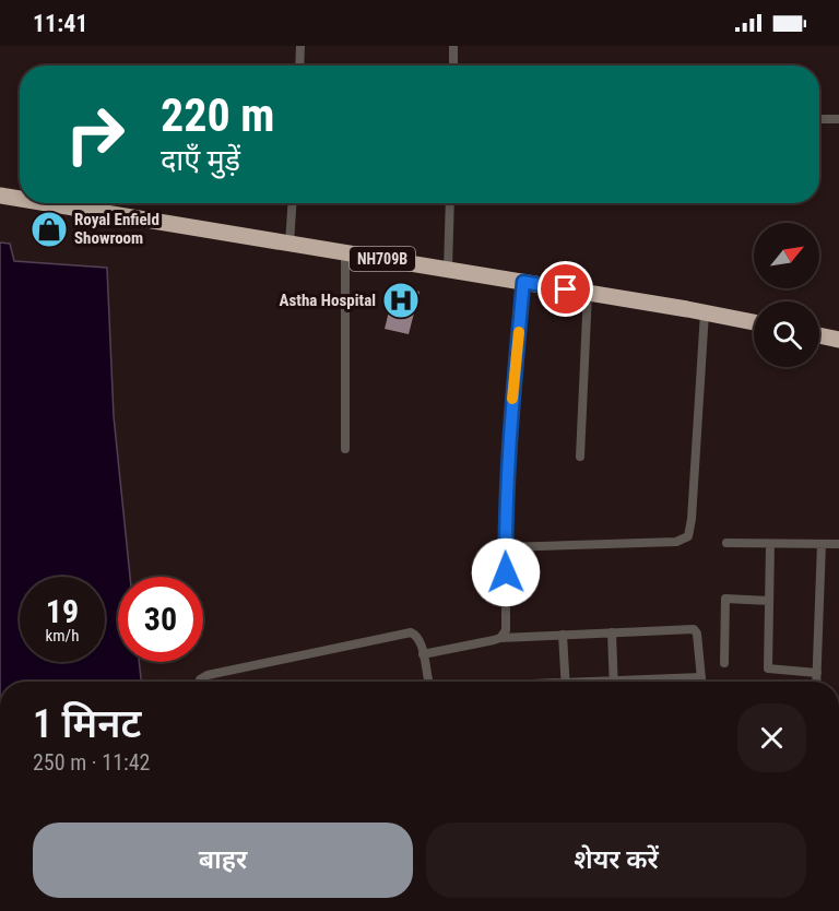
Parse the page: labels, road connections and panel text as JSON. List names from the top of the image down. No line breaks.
{"streets":{"highway":["NH709B"]},"places":{"shop":["Royal Enfield Showroom"],"hospital":["Astha Hospital"]},"north":"top right","page":{"status":"11:41","turn":["220 m","दाएँ मुड़ें"],"speed":"19 km/h","limit":"30","heading":["1 मिनट","250 m · 11:42"],"buttons":["बाहर","शेयर करें"]}}
